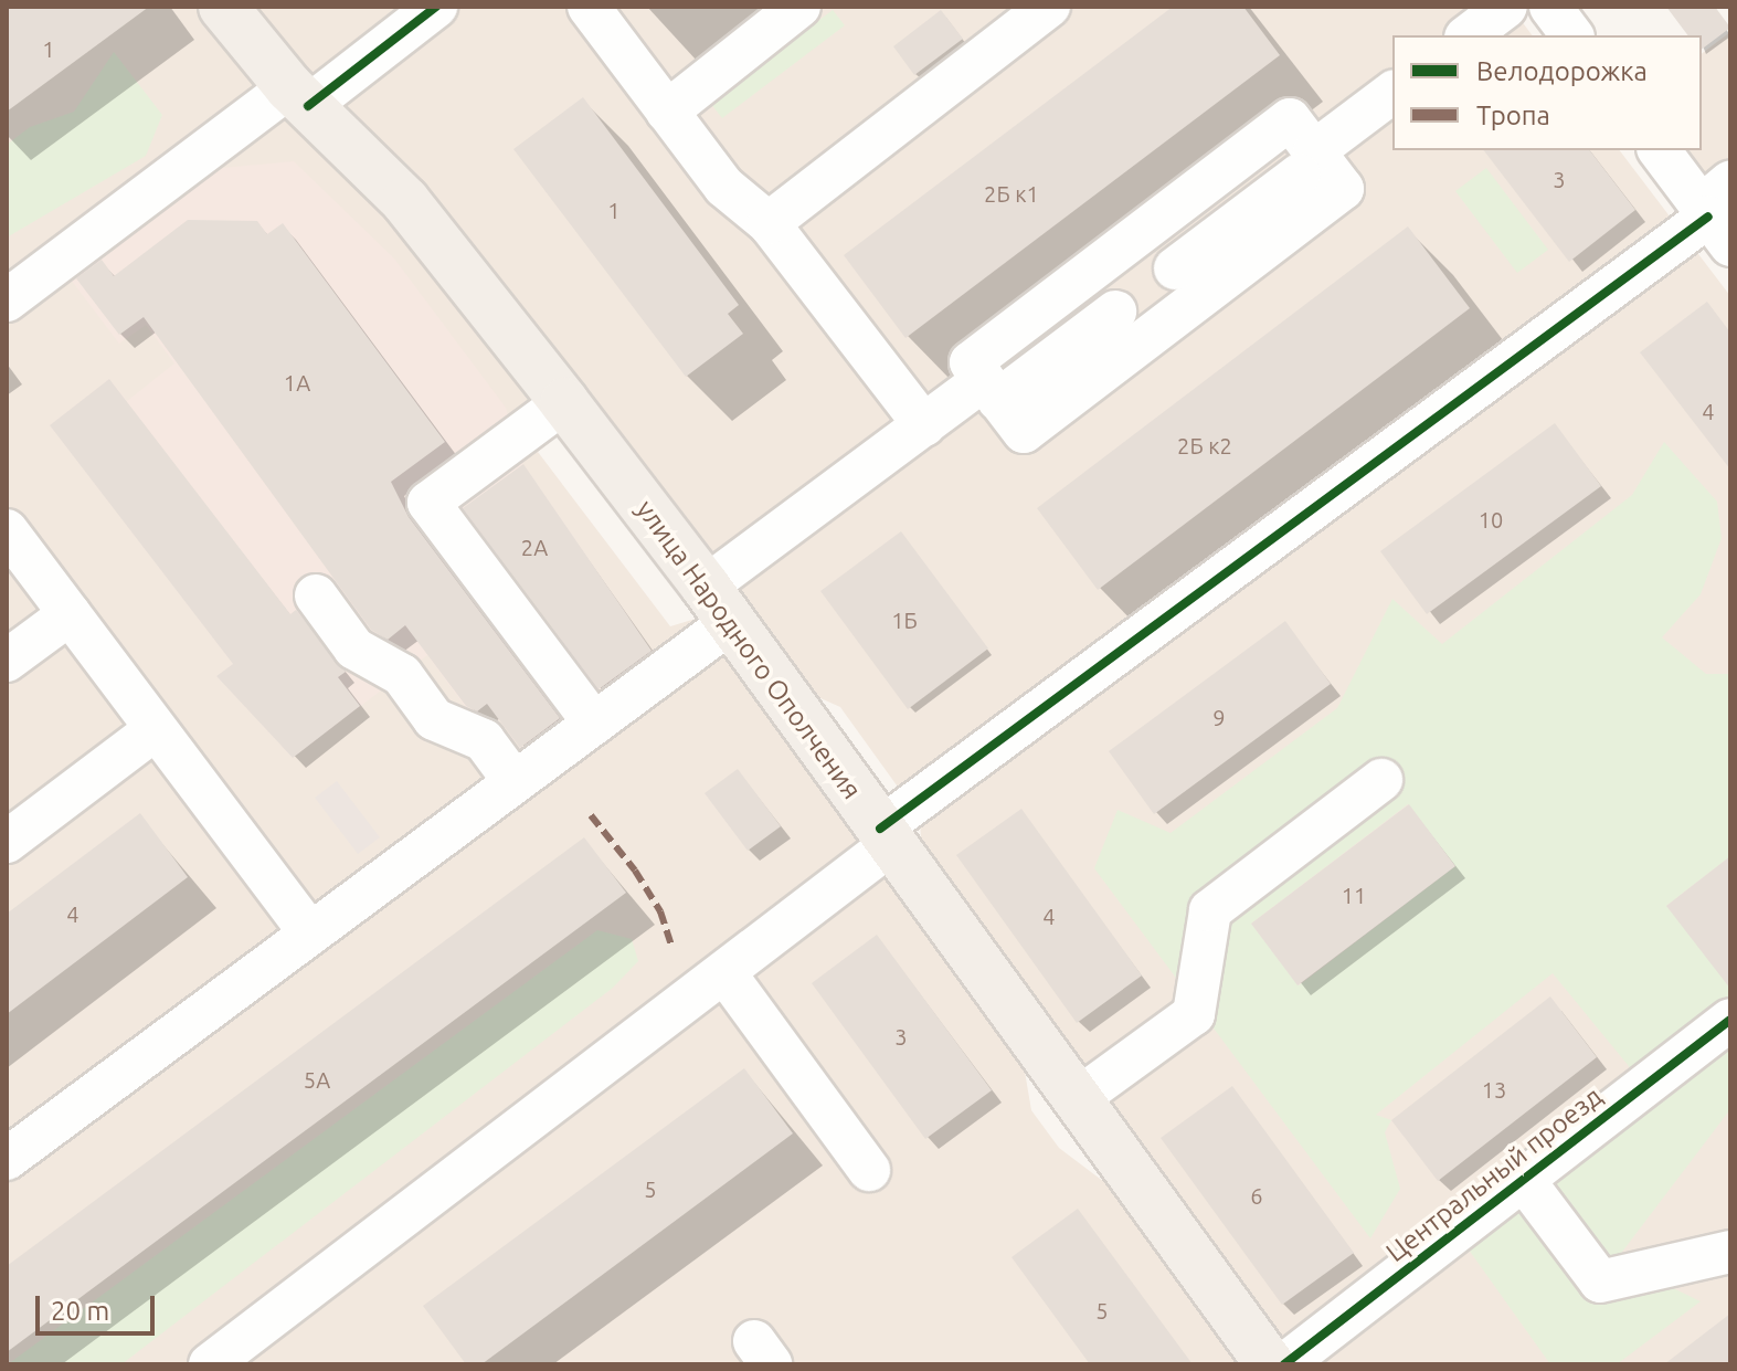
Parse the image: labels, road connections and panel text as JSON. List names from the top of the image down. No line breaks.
{"streets":{"main road":["улица Народного Ополчения"],"street":["Центральный проезд"]},"house_numbers":["1","3","2Б к1","1","1А","4","2Б к2","10","2А","1Б","9","11","4","4","3","5А","13","5","6","5"],"legend":["Велодорожка","Тропа"],"scale_bar":"20 m"}
